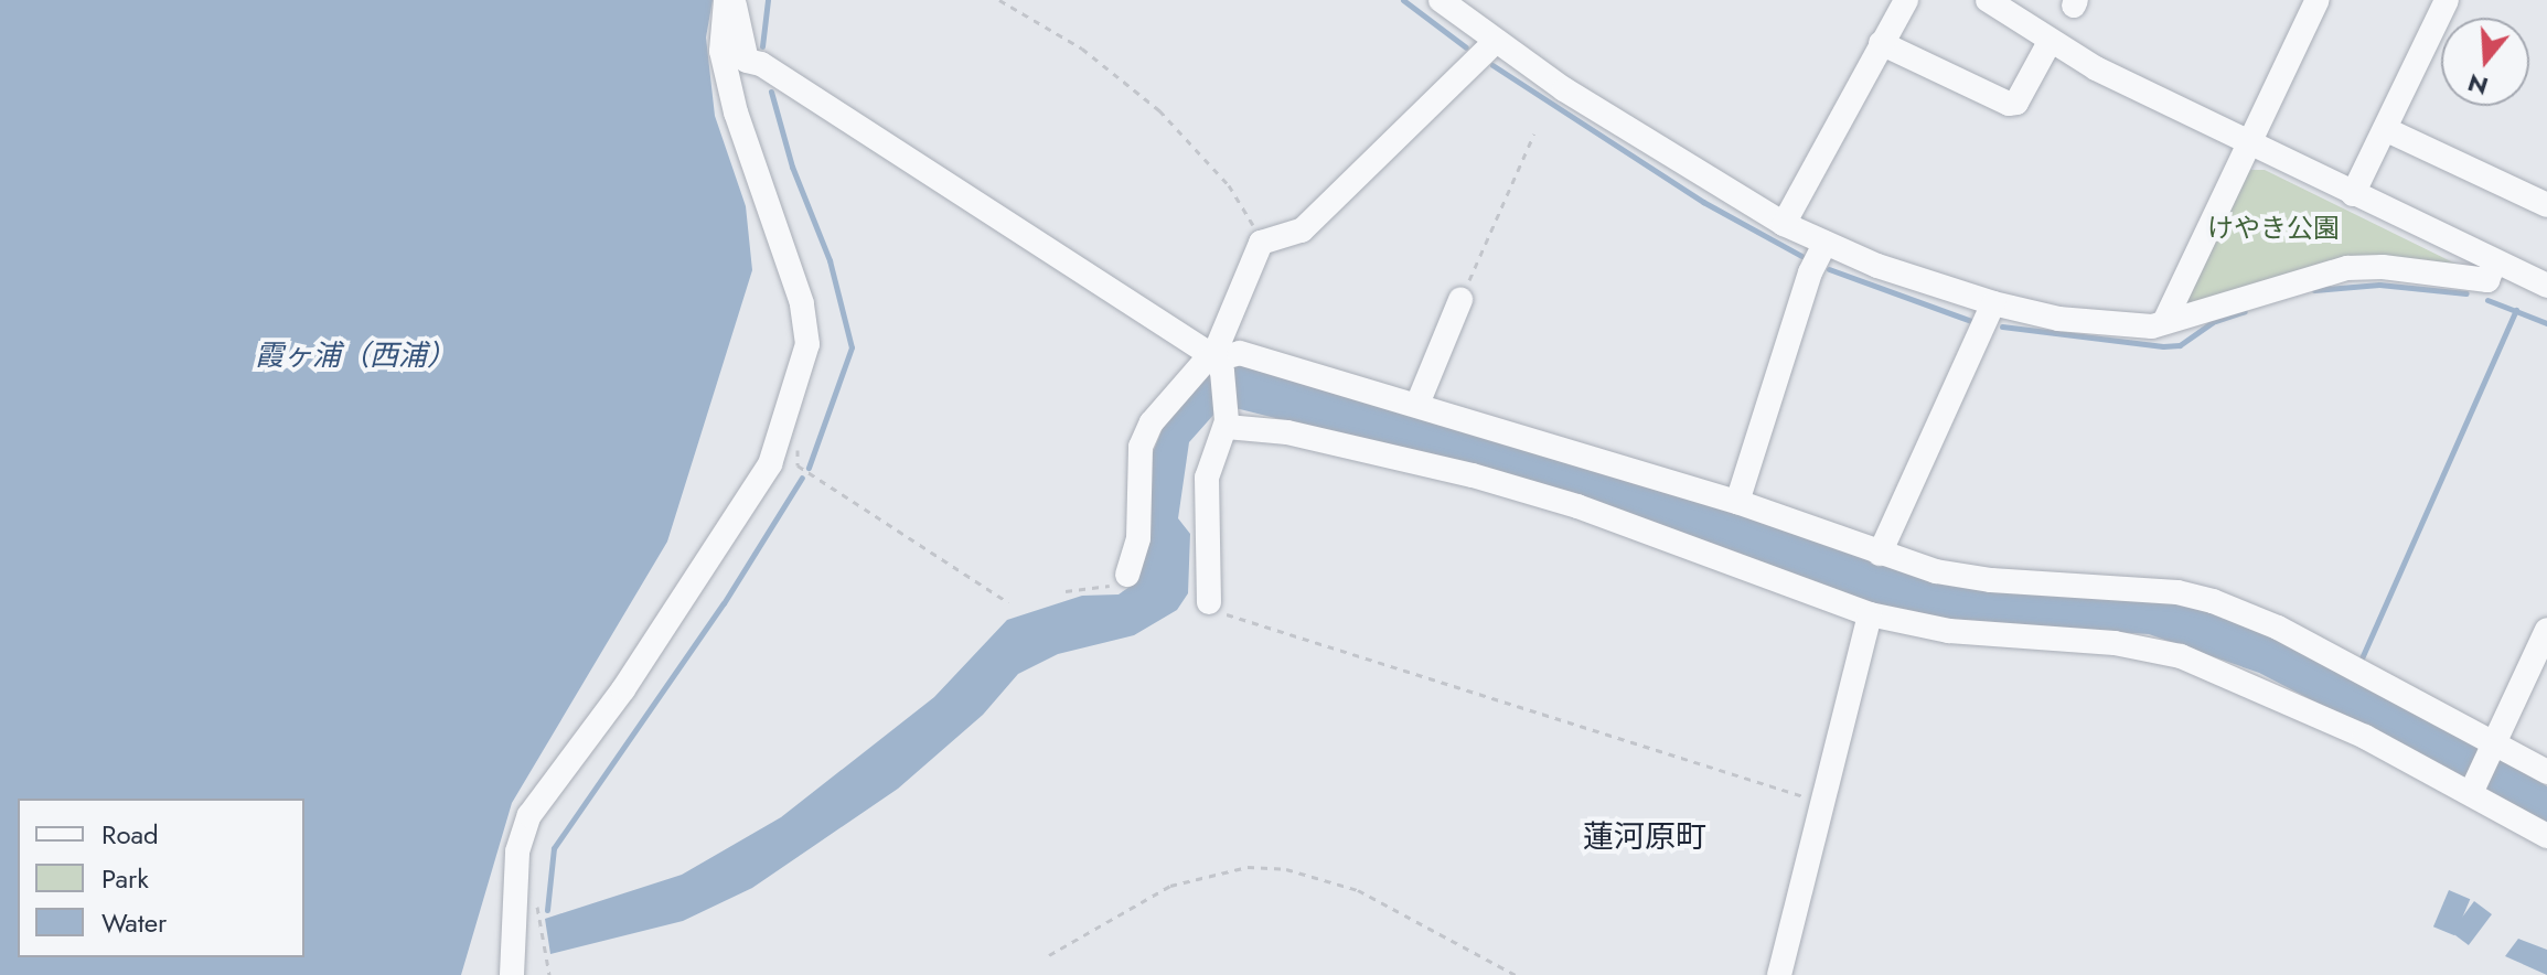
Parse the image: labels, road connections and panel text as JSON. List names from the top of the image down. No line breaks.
{"districts":["蓮河原町"],"water":["霞ヶ浦（西浦）"],"parks":["けやき公園"],"legend":["Road","Park","Water"],"north":"bottom"}
